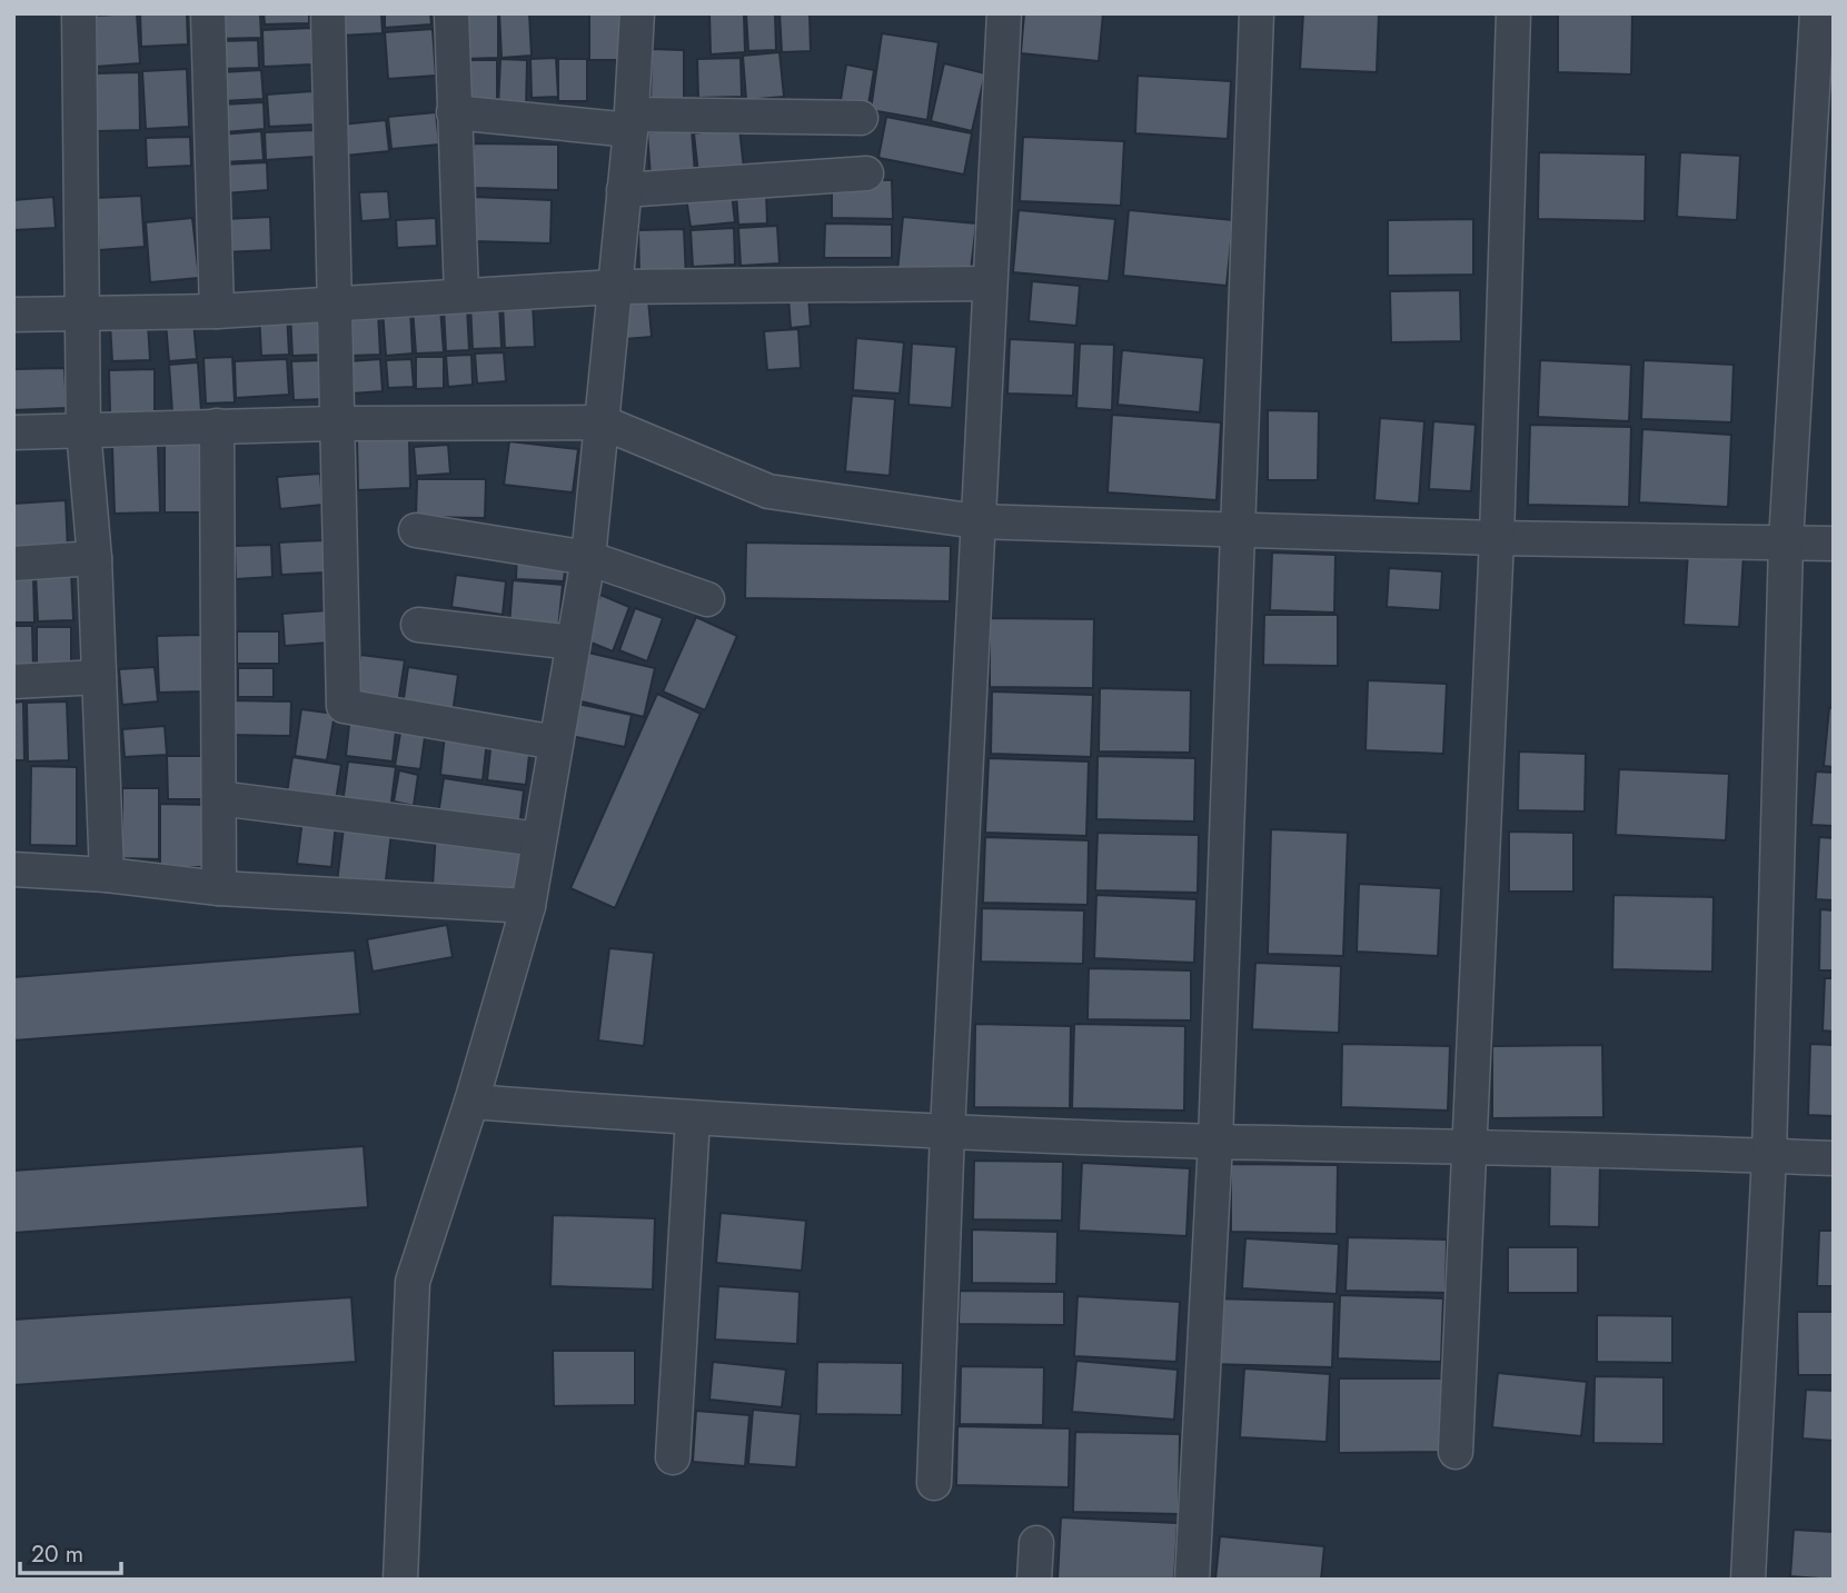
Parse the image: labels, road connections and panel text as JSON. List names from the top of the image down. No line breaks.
{"scale_bar":"20 m"}
